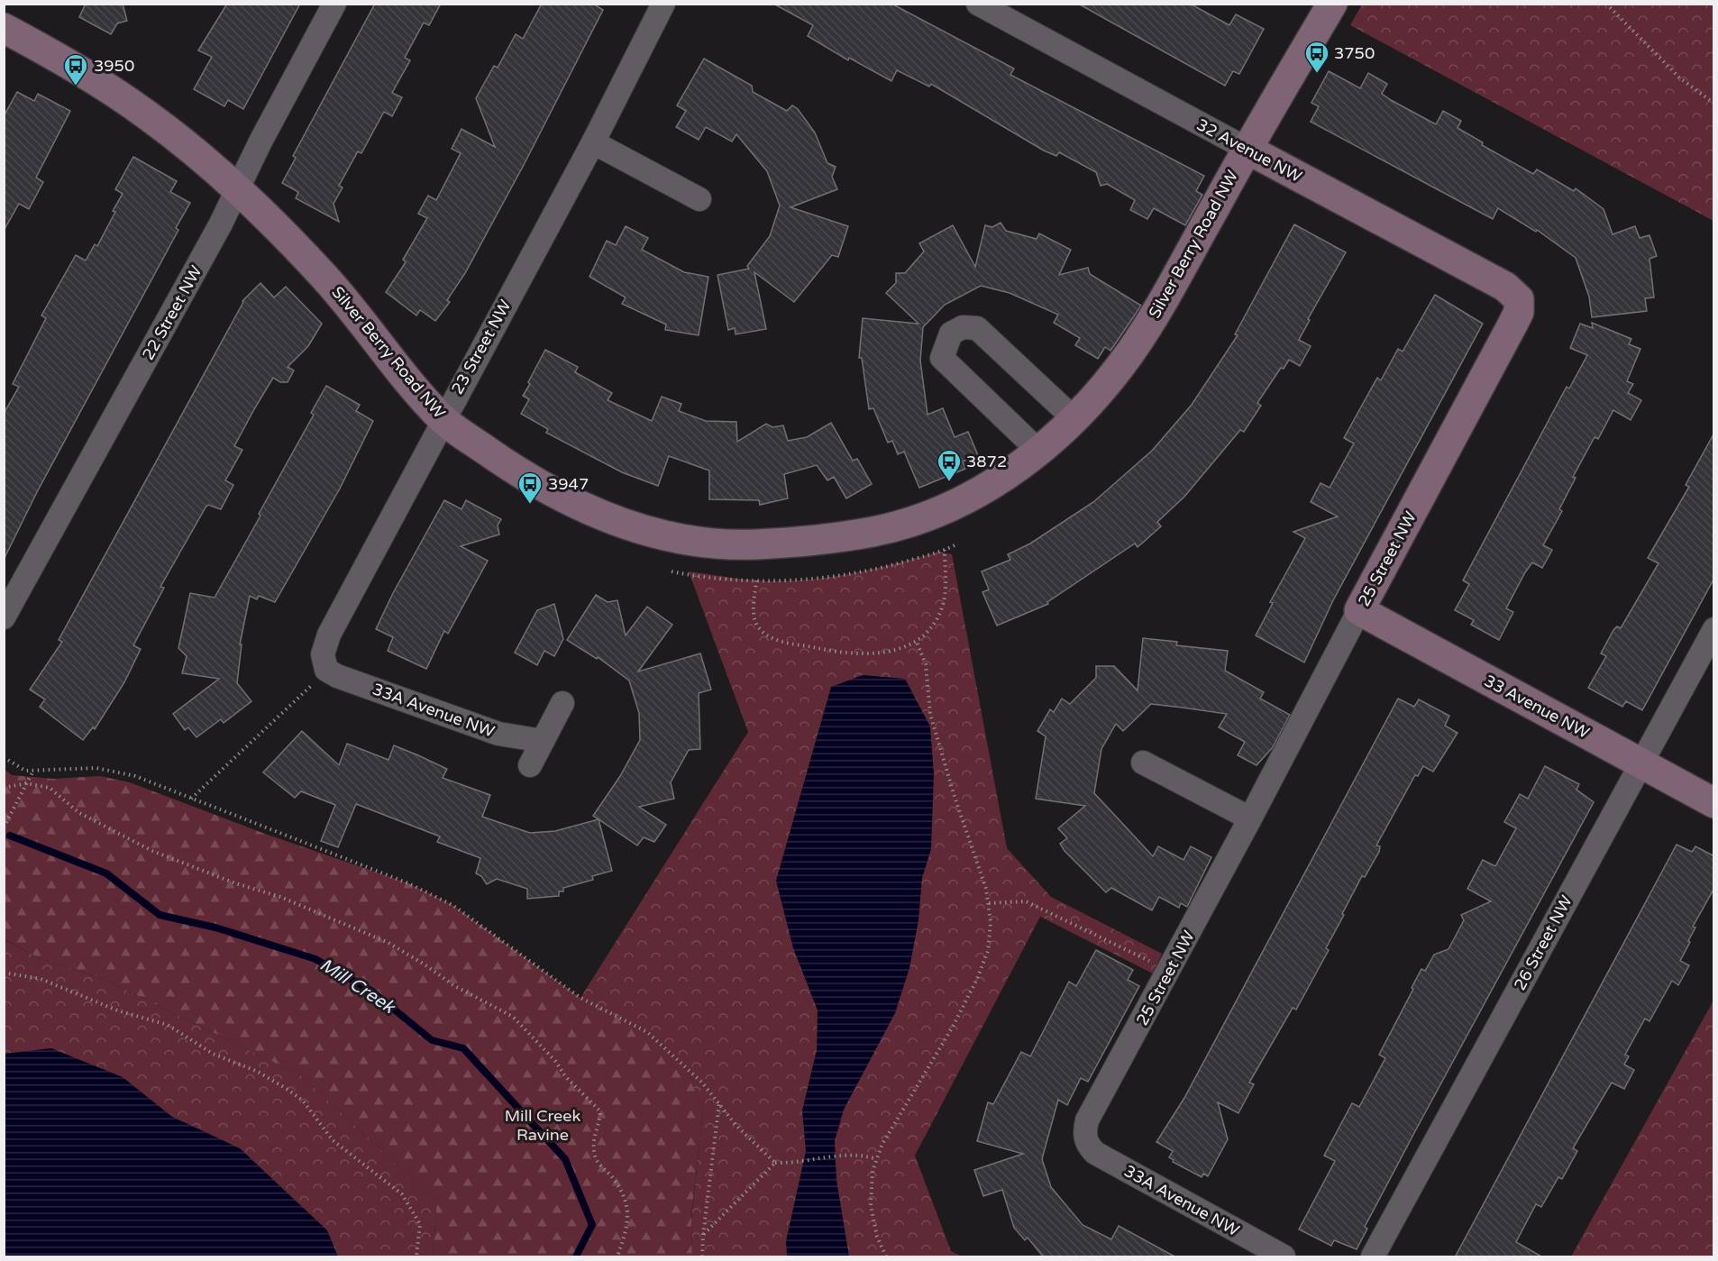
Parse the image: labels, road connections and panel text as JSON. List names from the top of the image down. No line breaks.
{"streets":{"street":["32 Avenue NW","Silver Berry Road NW","22 Street NW","23 Street NW","25 Street NW","33 Avenue NW","33A Avenue NW","26 Street NW"]},"crossings":[["32 Avenue NW","Silver Berry Road NW"],["32 Avenue NW","25 Street NW"],["Silver Berry Road NW","22 Street NW"],["Silver Berry Road NW","23 Street NW"],["23 Street NW","33A Avenue NW"],["25 Street NW","33 Avenue NW"],["25 Street NW","33A Avenue NW"],["33 Avenue NW","26 Street NW"]],"water":["Mill Creek"],"parks":["Mill Creek Ravine"],"places":{"bus stop":["3750","3950","3872","3947"]}}
